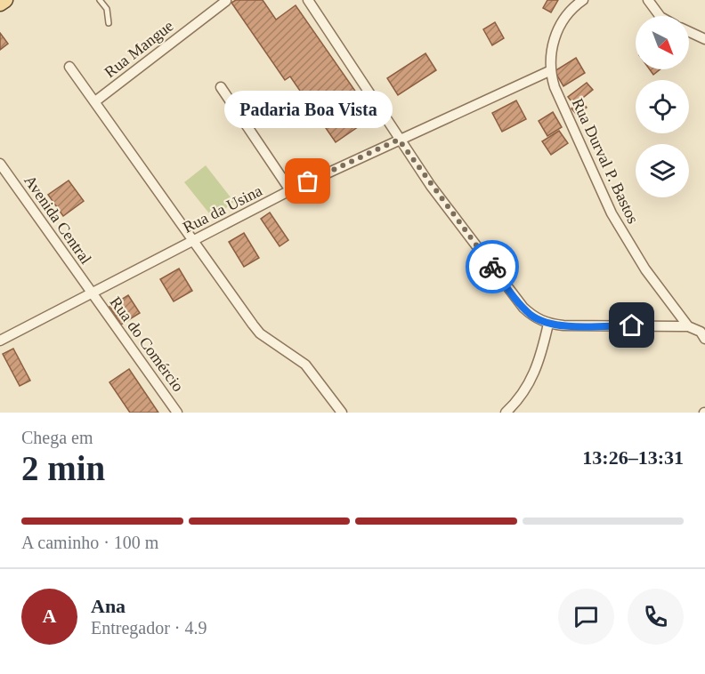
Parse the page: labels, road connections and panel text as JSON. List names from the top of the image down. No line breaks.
{"streets":{"street":["Rua Mangue","Rua Durval P. Bastos","Rua da Usina","Avenida Central","Rua do Comércio"]},"crossings":[["Rua Durval P. Bastos","Rua da Usina"],["Rua da Usina","Avenida Central"],["Rua da Usina","Rua do Comércio"],["Avenida Central","Rua do Comércio"]],"places":["Padaria Boa Vista"],"north":"bottom right","page":{"bubble":"Padaria Boa Vista","heading":["2 min","Chega em","13:26–13:31"],"panel":["Ana","Entregador · 4.9"],"bar":"A caminho · 100 m","round":"A"}}
